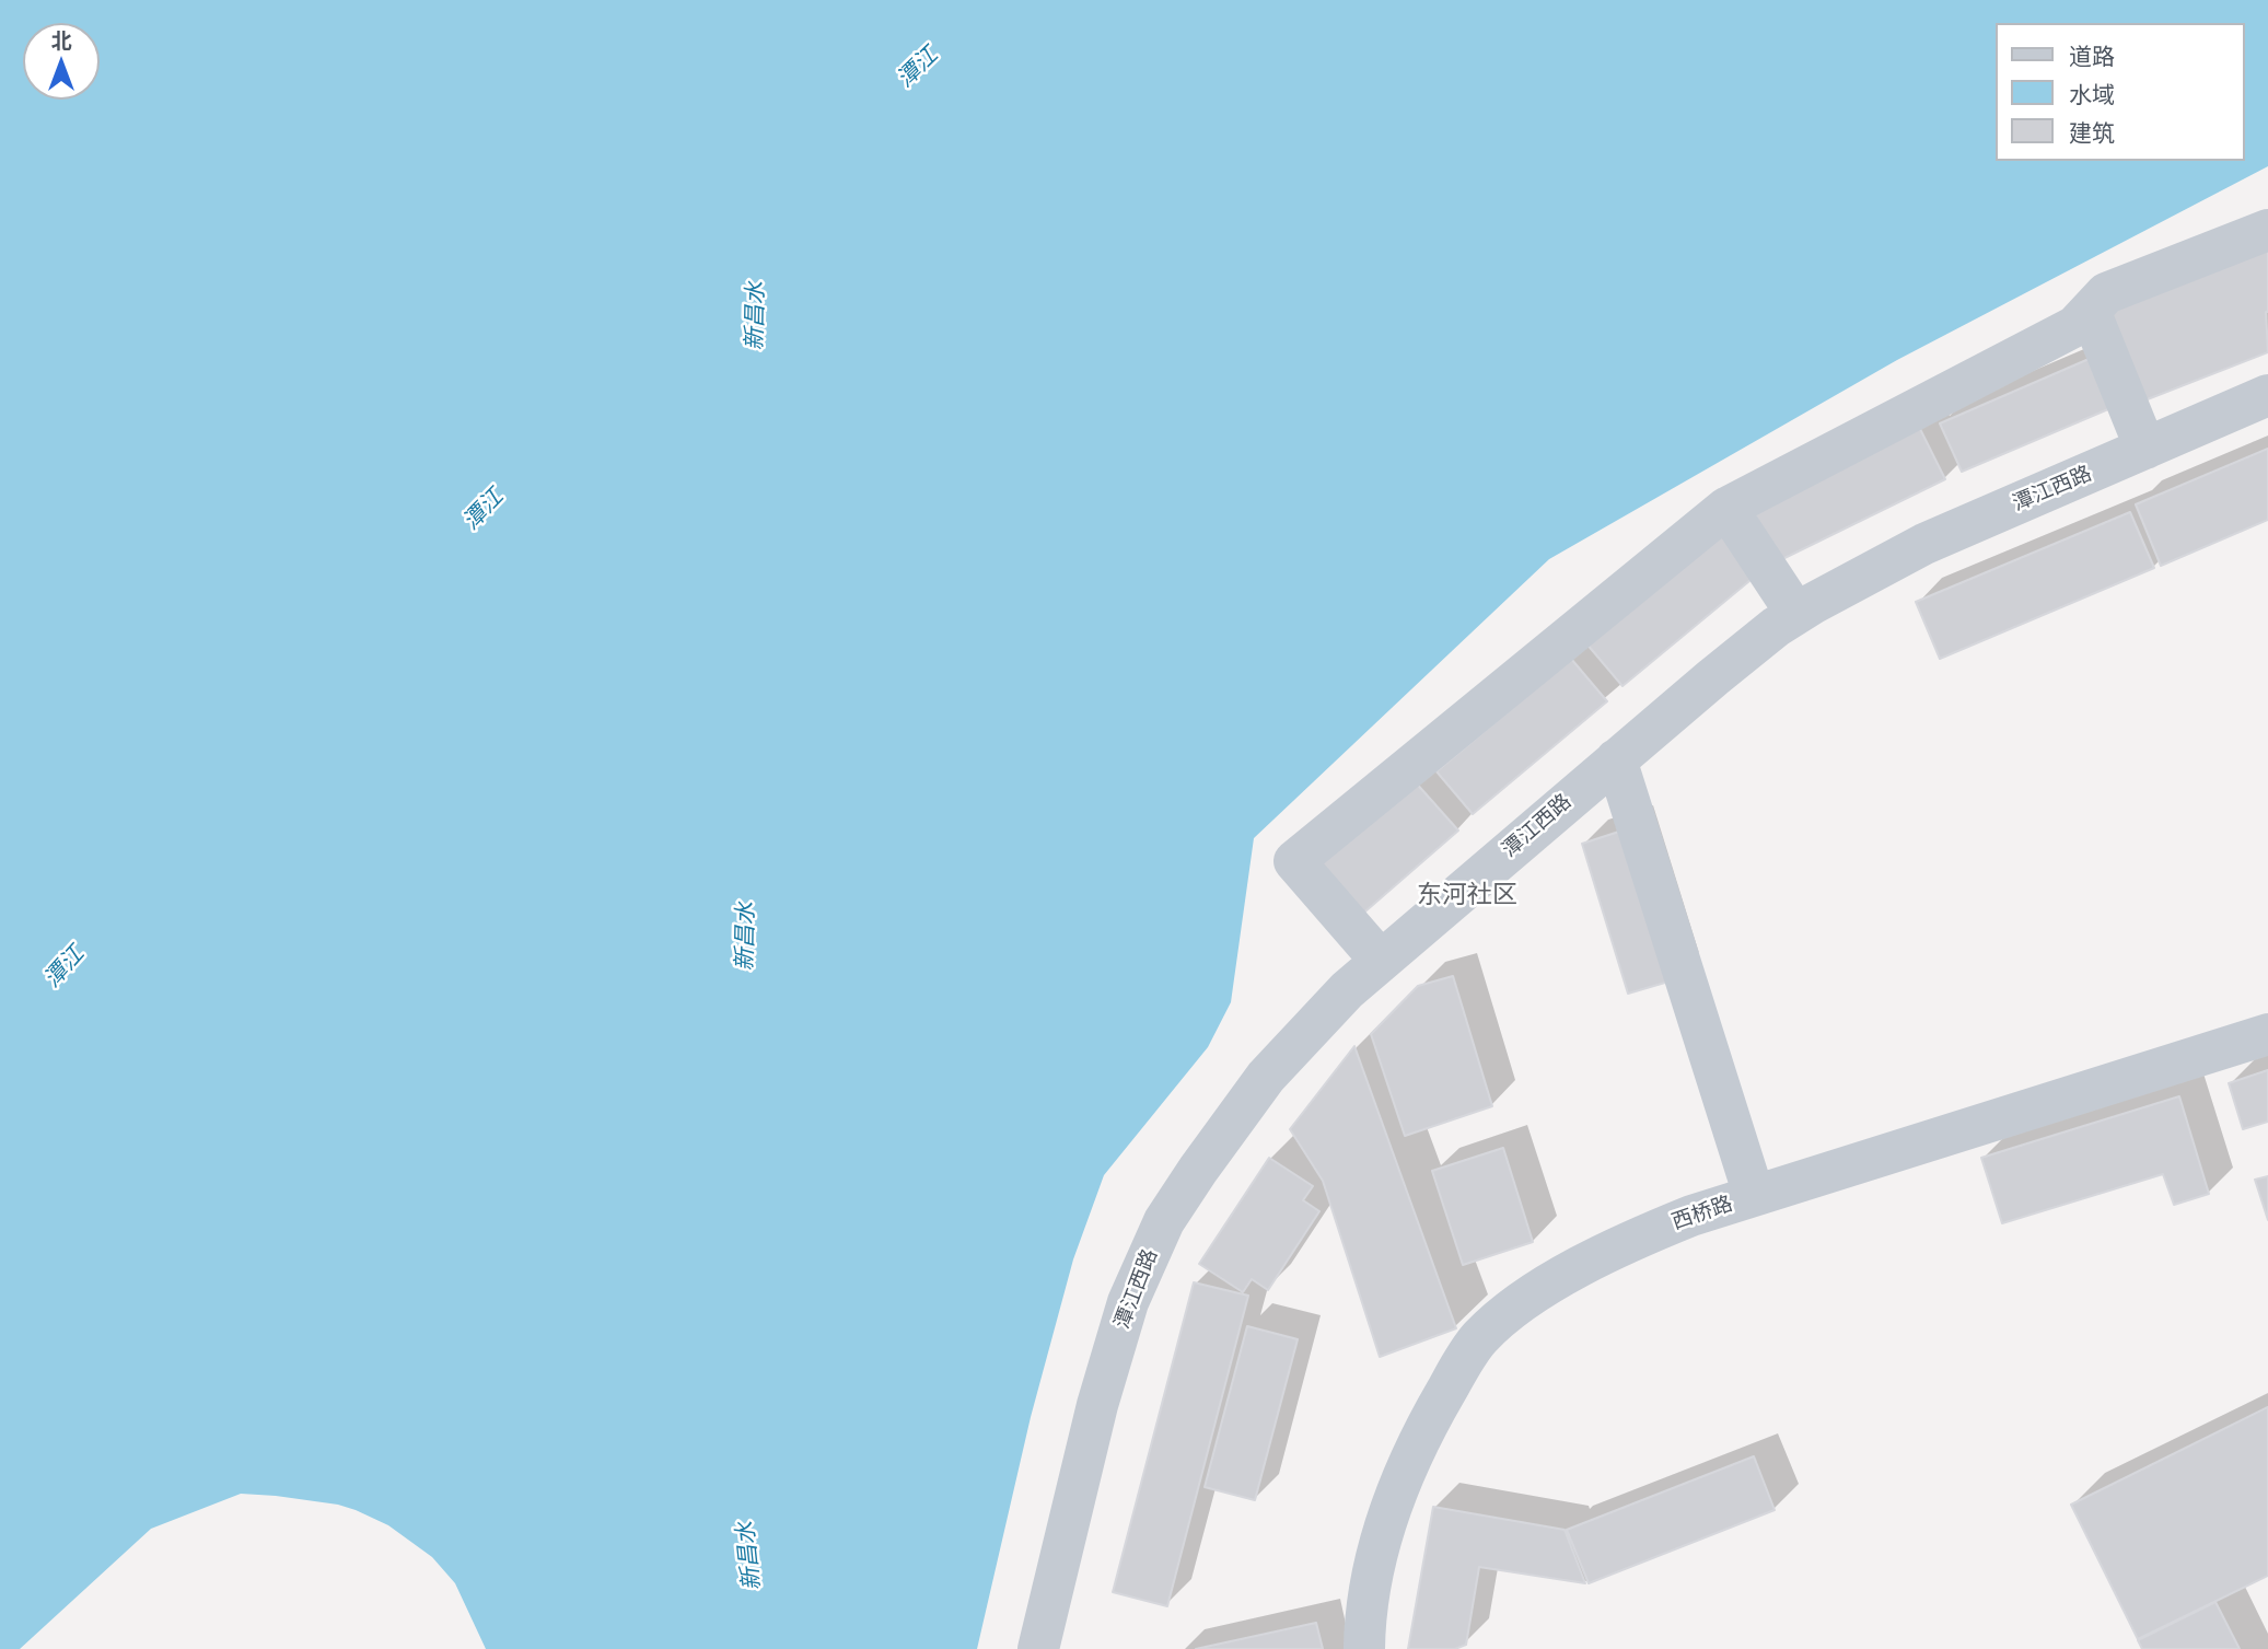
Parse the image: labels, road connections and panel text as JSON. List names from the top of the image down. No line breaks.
{"streets":{"street":["潭江西路","西桥路"]},"districts":["东河社区"],"water":["潭江","新昌水"],"legend":["道路","水域","建筑"],"north":"top"}
